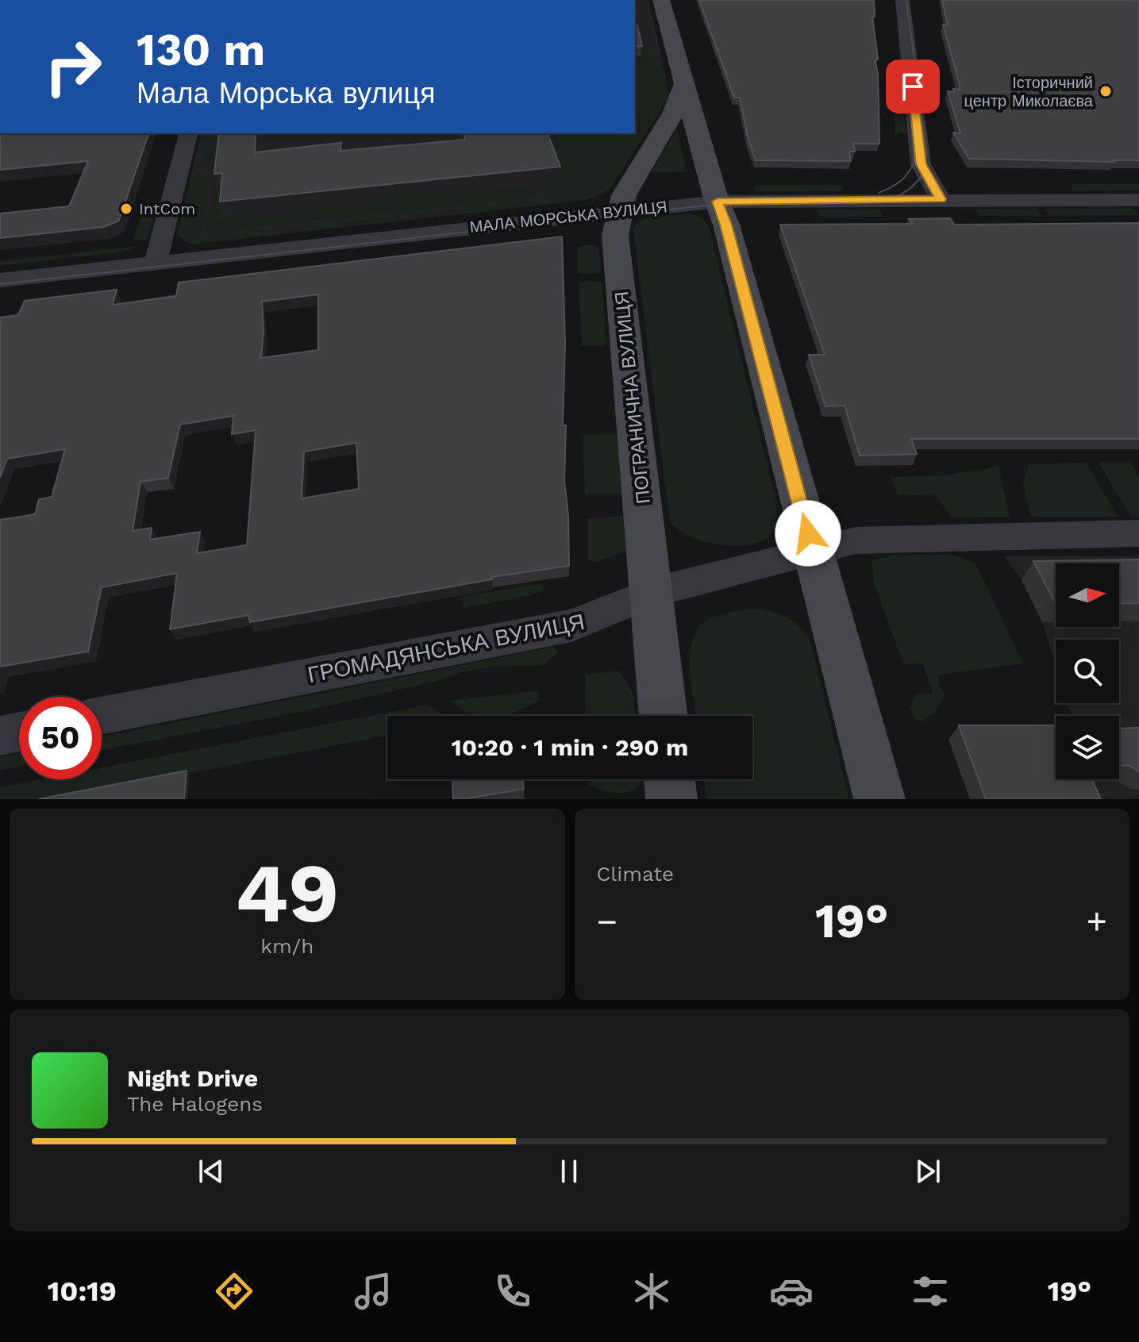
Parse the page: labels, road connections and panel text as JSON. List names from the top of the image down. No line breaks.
{"streets":{"main road":["ПОГРАНИЧНА ВУЛИЦЯ"],"street":["МАЛА МОРСЬКА ВУЛИЦЯ","ГРОМАДЯНСЬКА ВУЛИЦЯ"]},"crossings":[["МАЛА МОРСЬКА ВУЛИЦЯ","ПОГРАНИЧНА ВУЛИЦЯ"],["ПОГРАНИЧНА ВУЛИЦЯ","ГРОМАДЯНСЬКА ВУЛИЦЯ"]],"places":["Історичний центр Миколаєва","IntCom"],"north":"right","page":{"turn":["130 m","Мала Морська вулиця"],"limit":"50","trip":"10:20 · 1 min · 290 m","tile":[["49","km/h"],"Climate"],"heat":["−","19°","+"],"song":["Night Drive","The Halogens"],"tabs":["10:19","19°"]}}
